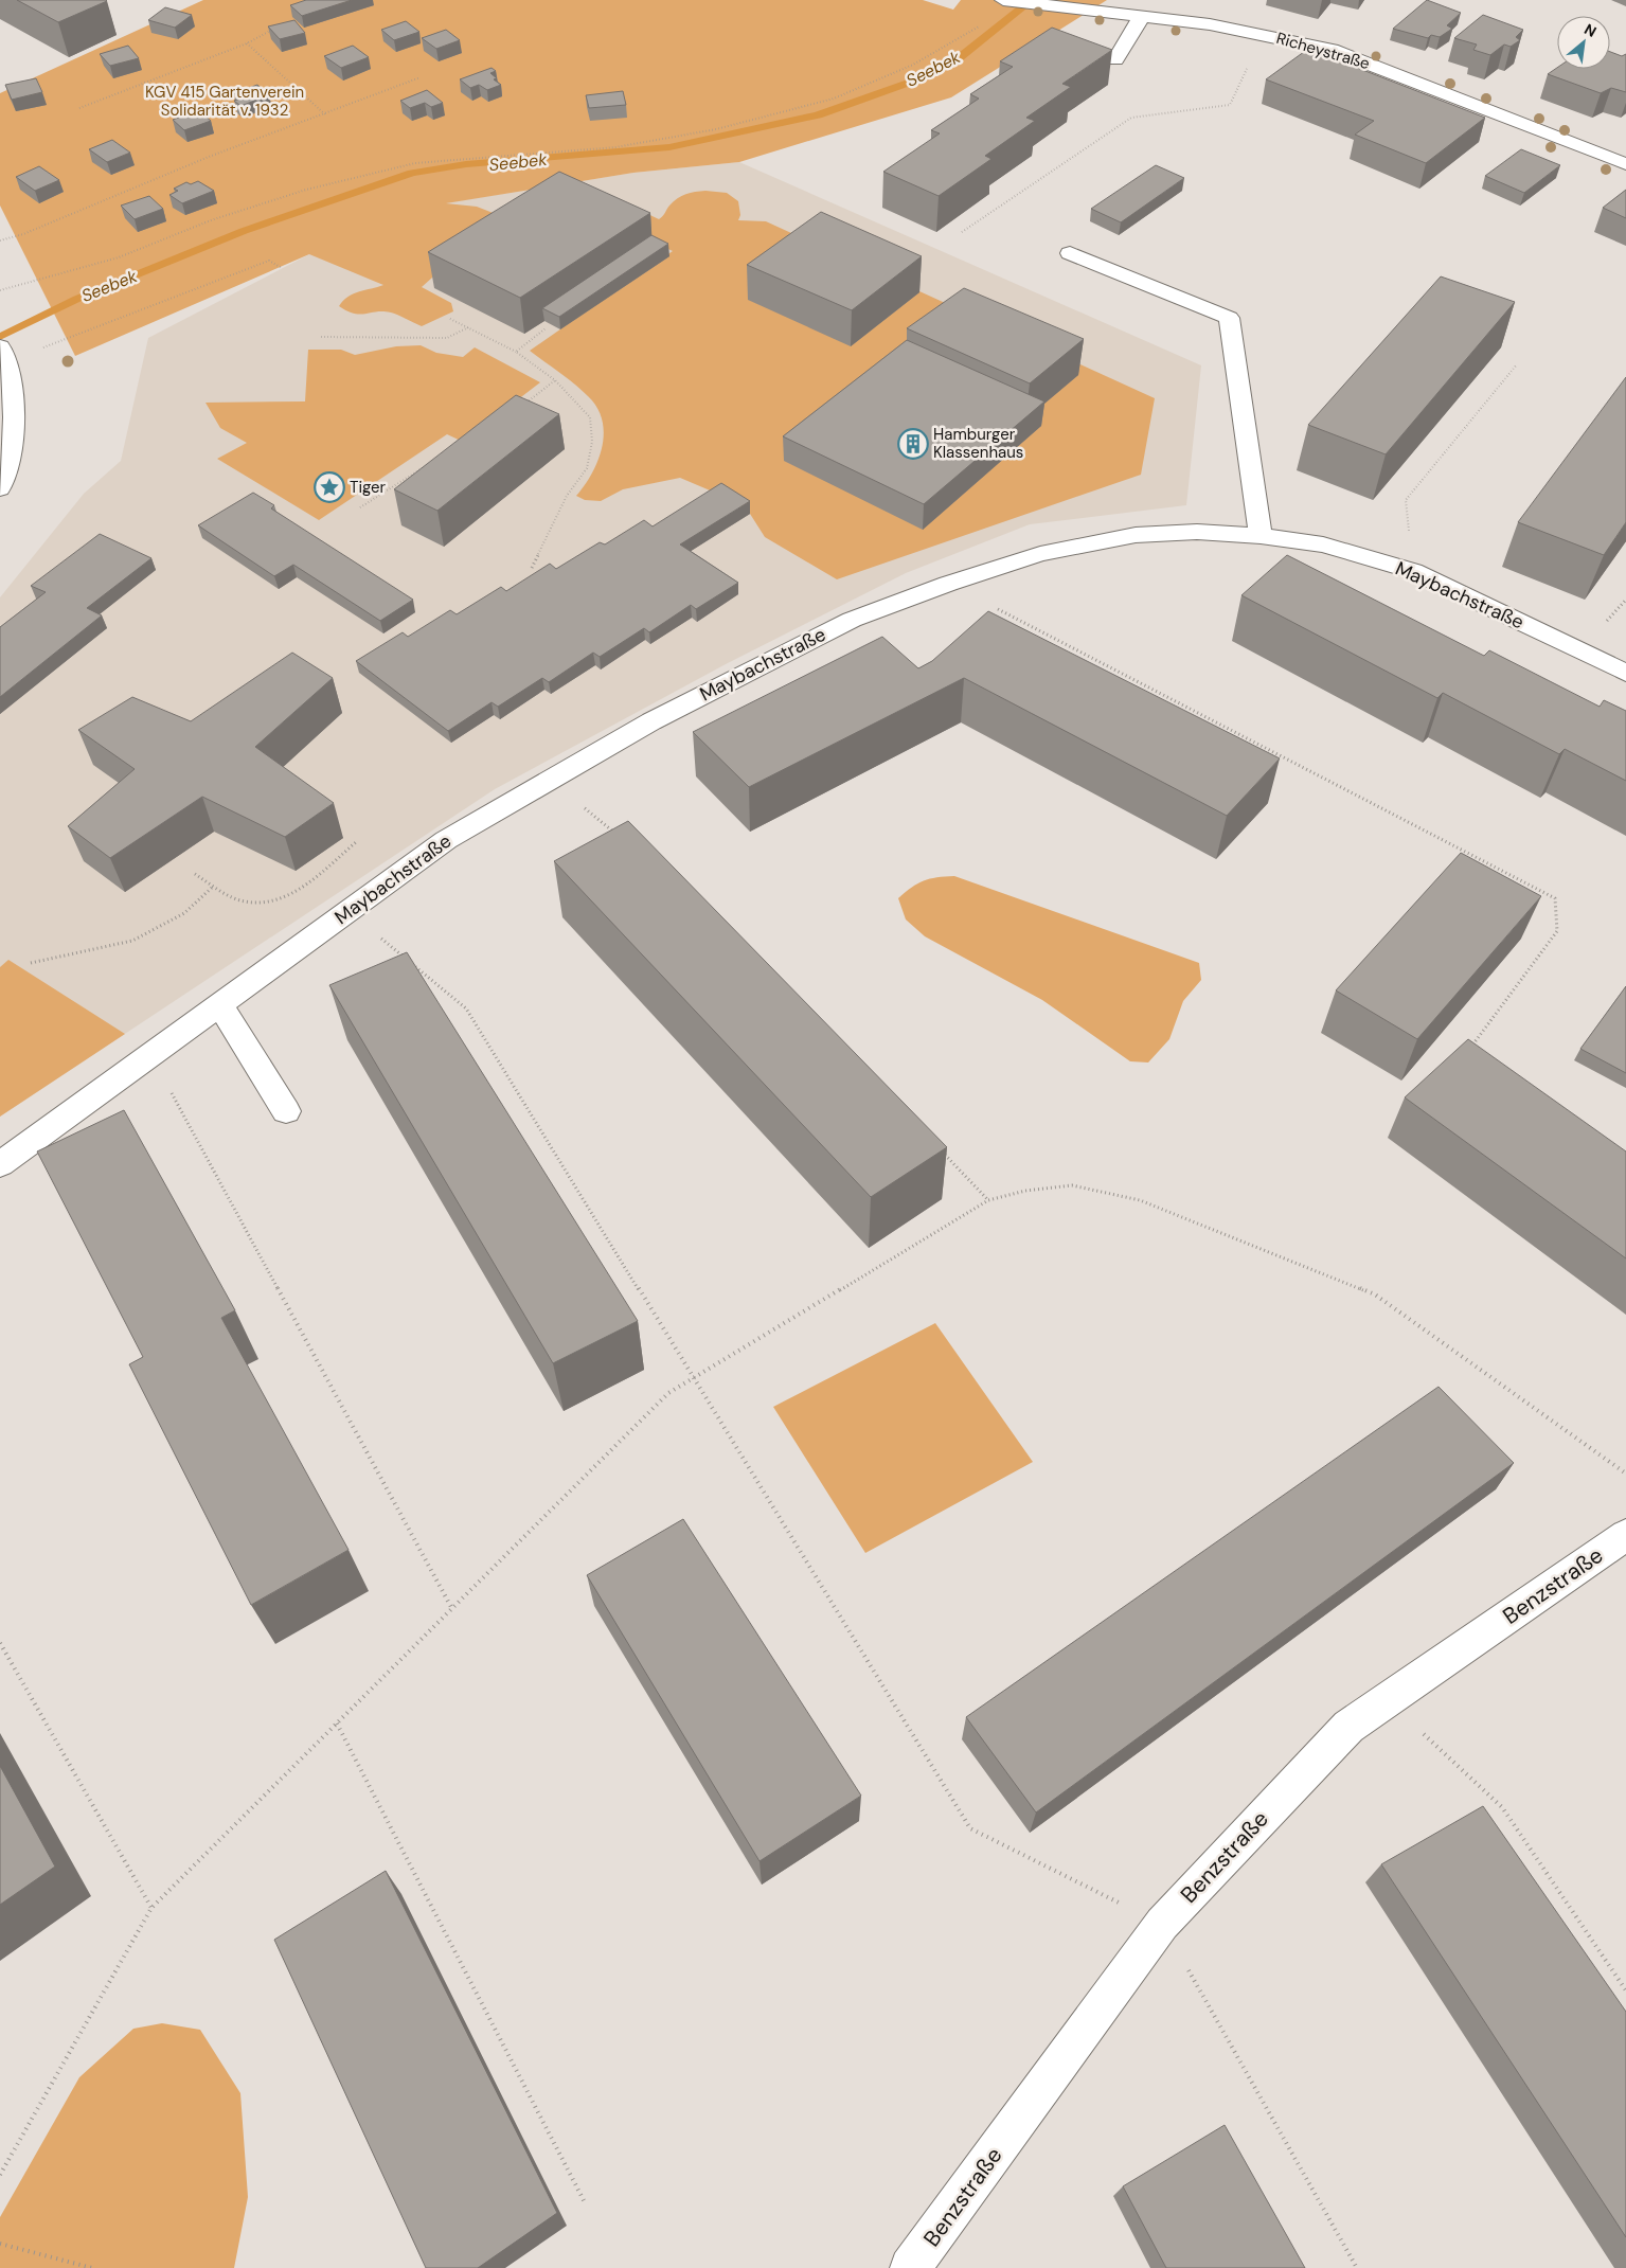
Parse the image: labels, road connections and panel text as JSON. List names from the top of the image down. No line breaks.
{"streets":{"street":["Richeystraße","Maybachstraße","Benzstraße"]},"water":["Seebek"],"parks":["KGV 415 Gartenverein Solidarität v. 1932"],"places":{"building":["Hamburger Klassenhaus"],"place":["Tiger"]},"north":"top right"}
